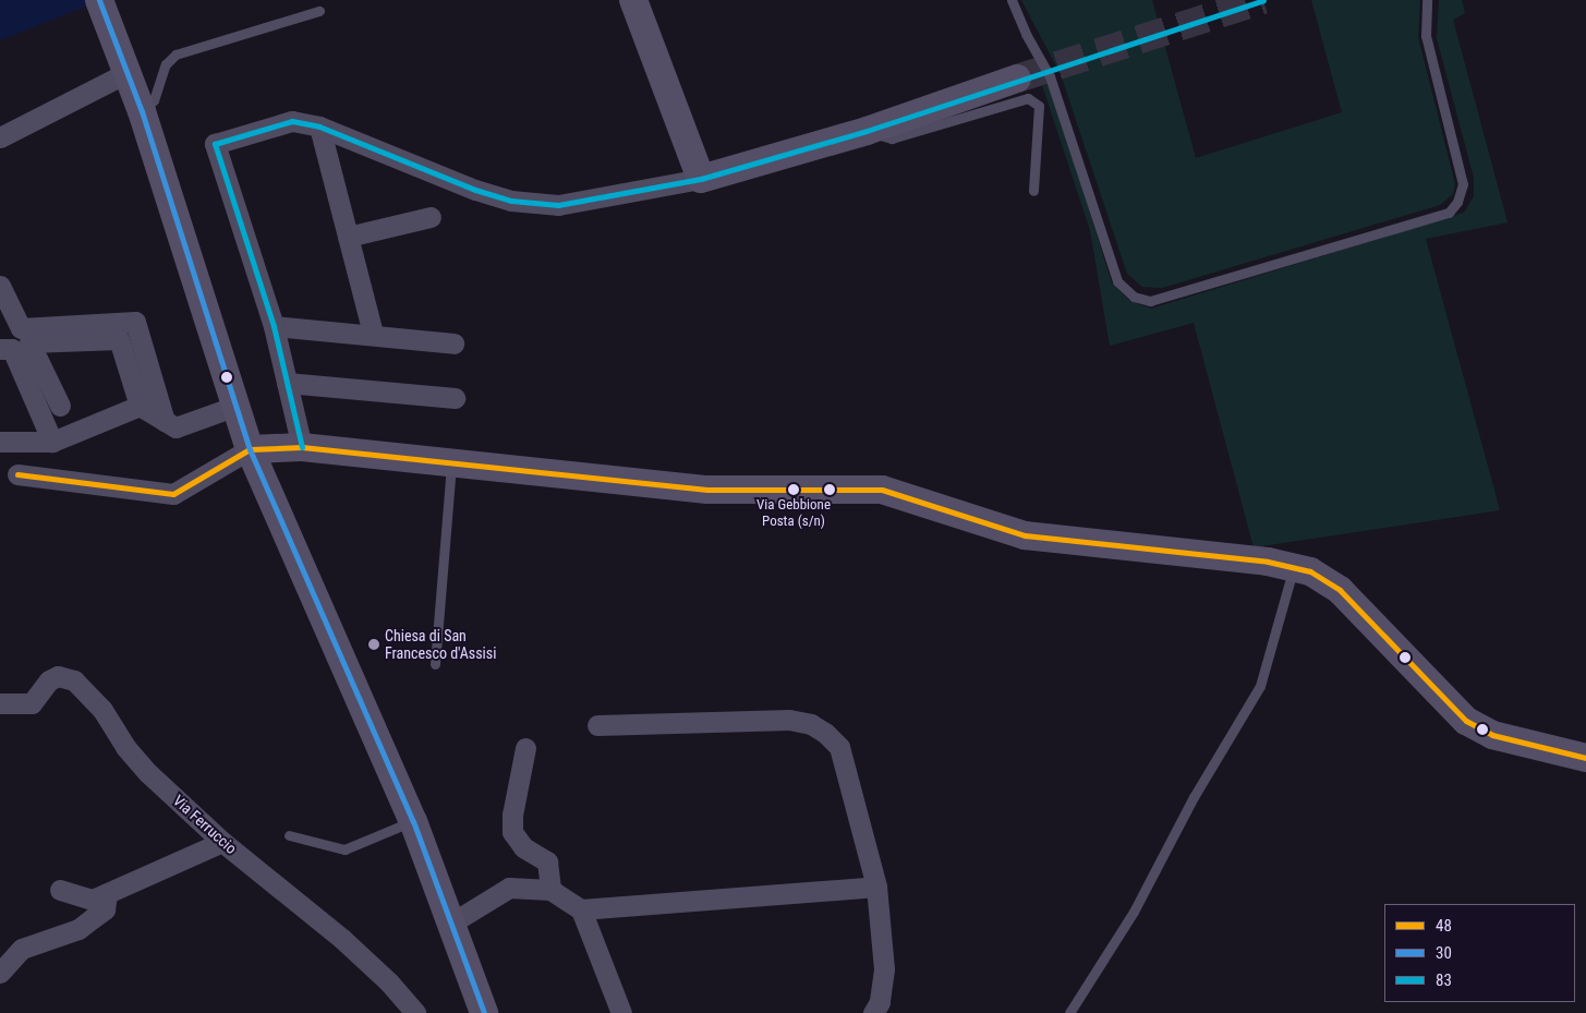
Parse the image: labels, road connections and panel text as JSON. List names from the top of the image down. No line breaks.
{"streets":{"street":["Via Ferruccio"]},"places":["Via Gebbione Posta (s/n)","Chiesa di San Francesco d'Assisi"],"lines":["transit line 30","transit line 83","transit line 48"],"legend":["48","30","83"]}
